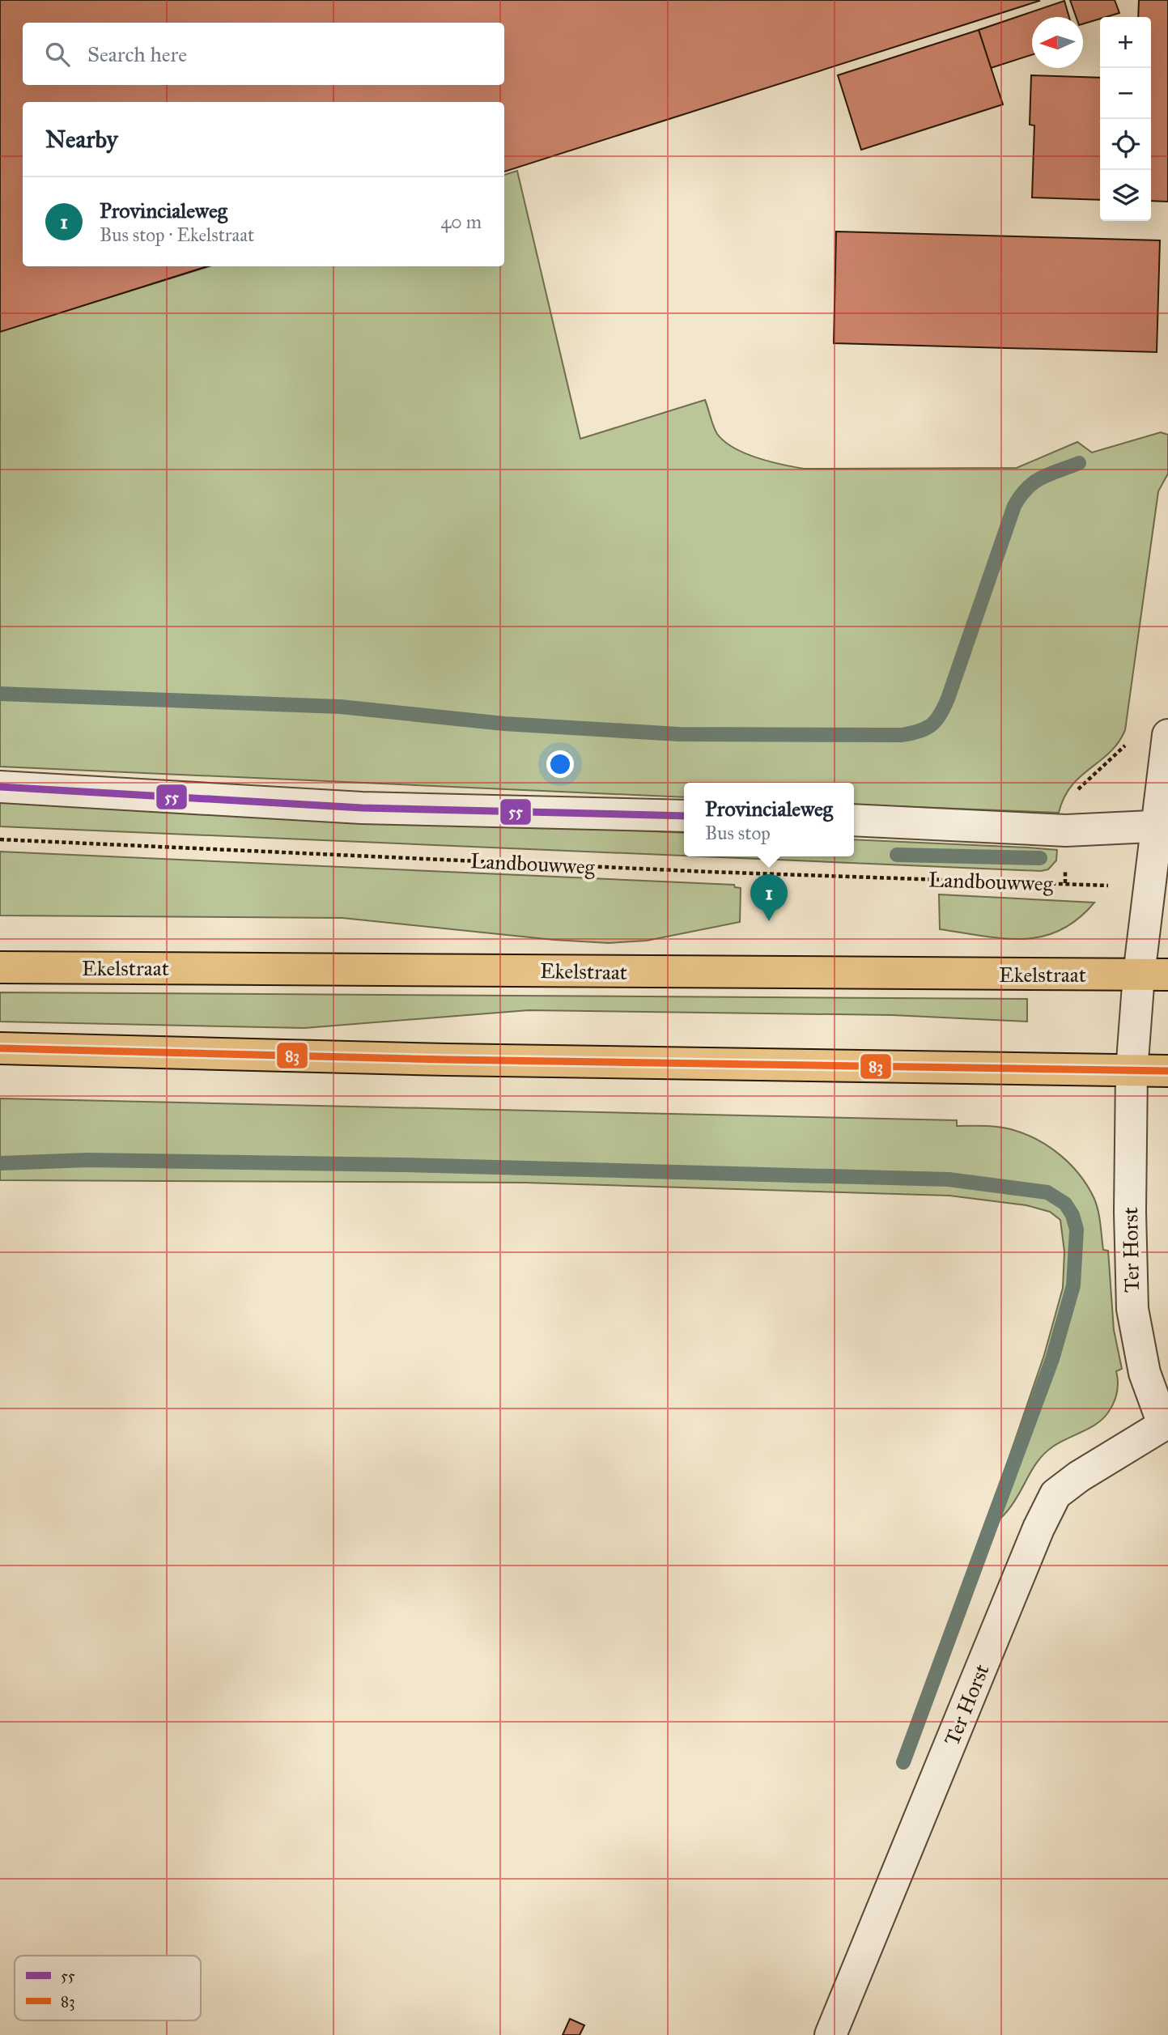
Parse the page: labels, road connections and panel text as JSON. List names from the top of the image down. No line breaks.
{"streets":{"main road":["Ekelstraat"],"street":["Ter Horst"],"path":["Landbouwweg"]},"crossings":[["Ekelstraat","Ter Horst"]],"lines":["transit line 55","transit line 83"],"legend":["55","83"],"north":"left","page":{"map_buttons":["+","−"],"search":"Search here","heading":"Nearby","list":[{"mark":"1","name":"Provincialeweg","note":"Bus stop · Ekelstraat","value":"40 m"}],"popup":["Provincialeweg","Bus stop"],"pins":"1"}}
